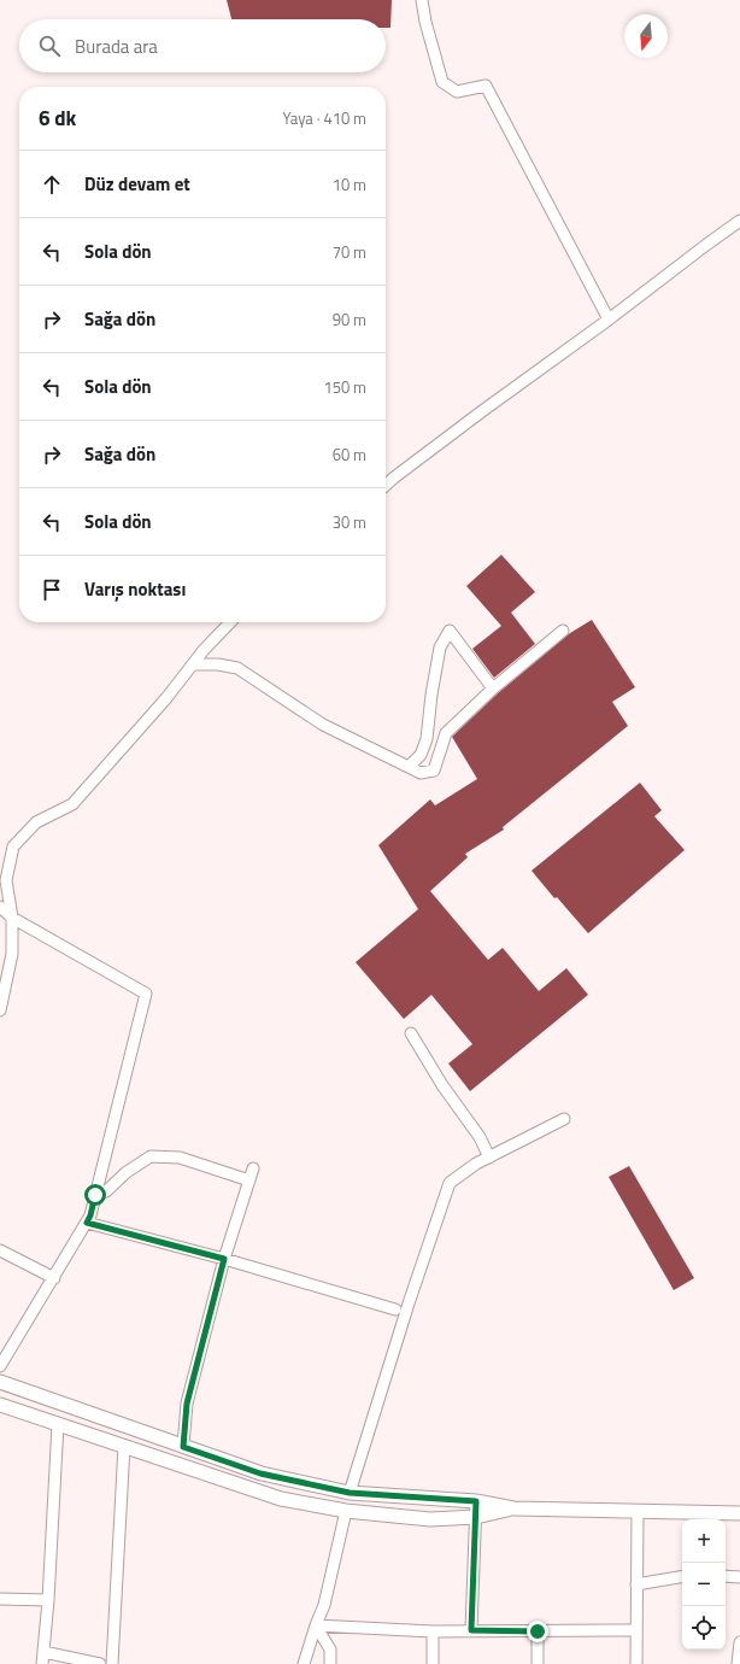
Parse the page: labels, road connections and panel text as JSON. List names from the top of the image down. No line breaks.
{"north":"bottom","page":{"search":"Burada ara","heading":["6 dk","Yaya · 410 m"],"list":[["Düz devam et","10 m"],["Sola dön","70 m"],["Sağa dön","90 m"],["Sola dön","150 m"],["Sağa dön","60 m"],["Sola dön","30 m"],"Varış noktası"],"map_buttons":["+","−"]}}
